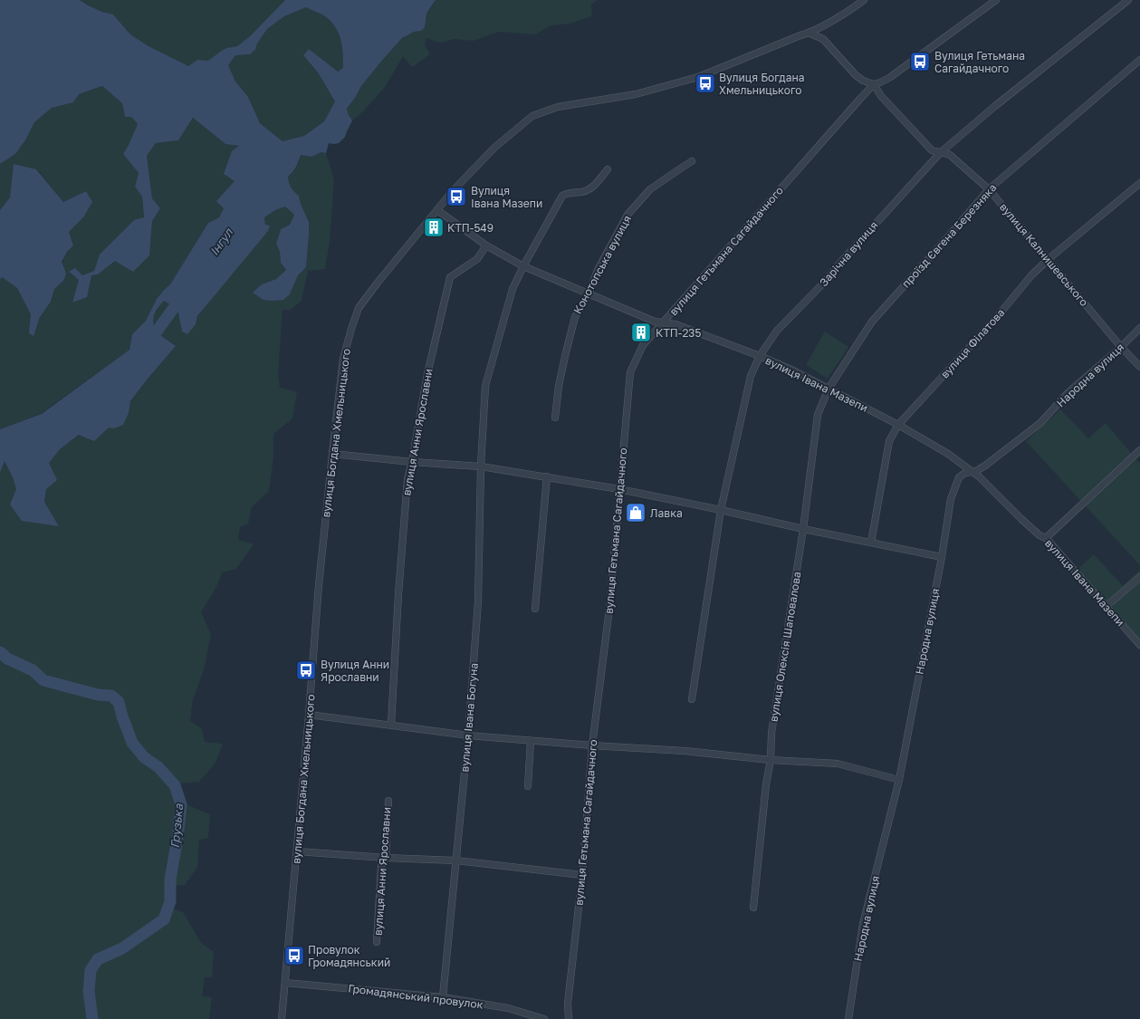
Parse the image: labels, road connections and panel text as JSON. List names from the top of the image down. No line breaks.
{"streets":{"street":["проїзд Євгена Березняка","вулиця Гетьмана Сагайдачного","Зарічна вулиця","вулиця Калнишевського","Конотопська вулиця","вулиця Філатова","Народна вулиця","вулиця Івана Мазепи","вулиця Анни Ярославни","вулиця Богдана Хмельницького","вулиця Олексія Шаповалова","вулиця Івана Богуна","Громадянський провулок"]},"crossings":[["проїзд Євгена Березняка","вулиця Калнишевського"],["проїзд Євгена Березняка","вулиця Івана Мазепи"],["проїзд Євгена Березняка","вулиця Олексія Шаповалова"],["вулиця Гетьмана Сагайдачного","вулиця Калнишевського"],["вулиця Гетьмана Сагайдачного","вулиця Івана Мазепи"],["Зарічна вулиця","вулиця Калнишевського"],["Зарічна вулиця","вулиця Івана Мазепи"],["вулиця Калнишевського","вулиця Філатова"],["вулиця Калнишевського","Народна вулиця"],["Конотопська вулиця","вулиця Івана Мазепи"],["вулиця Філатова","вулиця Івана Мазепи"],["Народна вулиця","вулиця Івана Мазепи"],["вулиця Івана Мазепи","вулиця Анни Ярославни"],["вулиця Івана Мазепи","вулиця Богдана Хмельницького"],["вулиця Івана Мазепи","вулиця Олексія Шаповалова"],["вулиця Івана Мазепи","вулиця Івана Богуна"],["вулиця Богдана Хмельницького","Громадянський провулок"],["вулиця Івана Богуна","Громадянський провулок"]],"water":["Інгул","Грузька"],"places":{"bus stop":["Вулиця Гетьмана Сагайдачного","Вулиця Богдана Хмельницького","Вулиця Івана Мазепи","Вулиця Анни Ярославни","Провулок Громадянський"],"building":["КТП-549","КТП-235"],"shop":["Лавка"]}}
